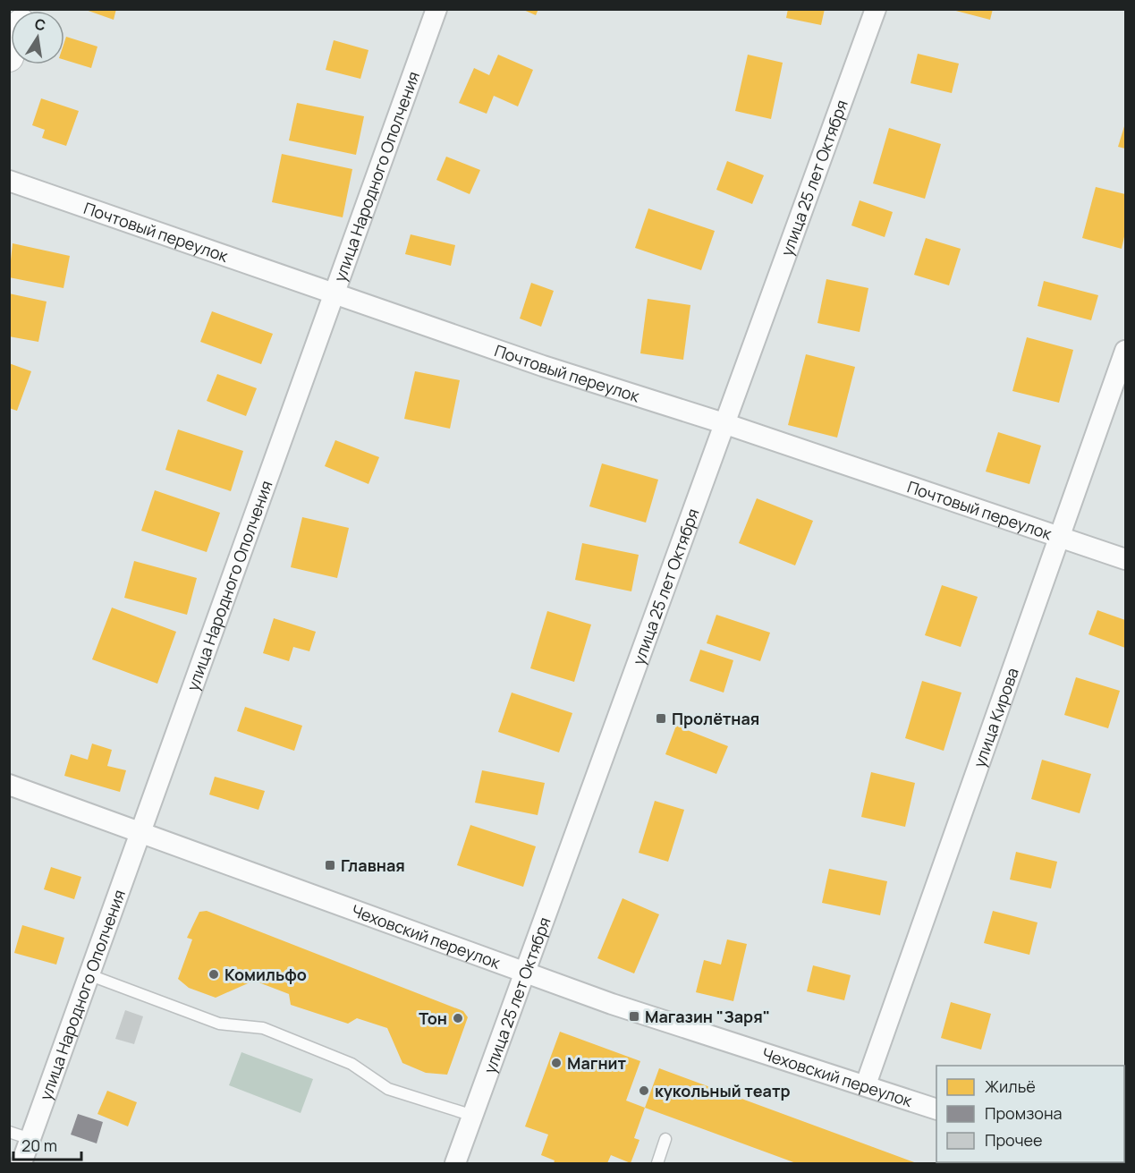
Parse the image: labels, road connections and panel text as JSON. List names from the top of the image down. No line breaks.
{"streets":{"street":["улица Народного Ополчения","улица 25 лет Октября","Почтовый переулок","улица Кирова","Чеховский переулок"]},"crossings":[["улица Народного Ополчения","Почтовый переулок"],["улица Народного Ополчения","Чеховский переулок"],["улица 25 лет Октября","Почтовый переулок"],["улица 25 лет Октября","Чеховский переулок"],["Почтовый переулок","улица Кирова"],["улица Кирова","Чеховский переулок"]],"places":{"transit":["Пролётная","Главная","Магазин \"Заря\""],"other":["Комильфо","Тон","Магнит","кукольный театр"]},"legend":["Жильё","Промзона","Прочее"],"scale_bar":"20 m","north":"top"}
